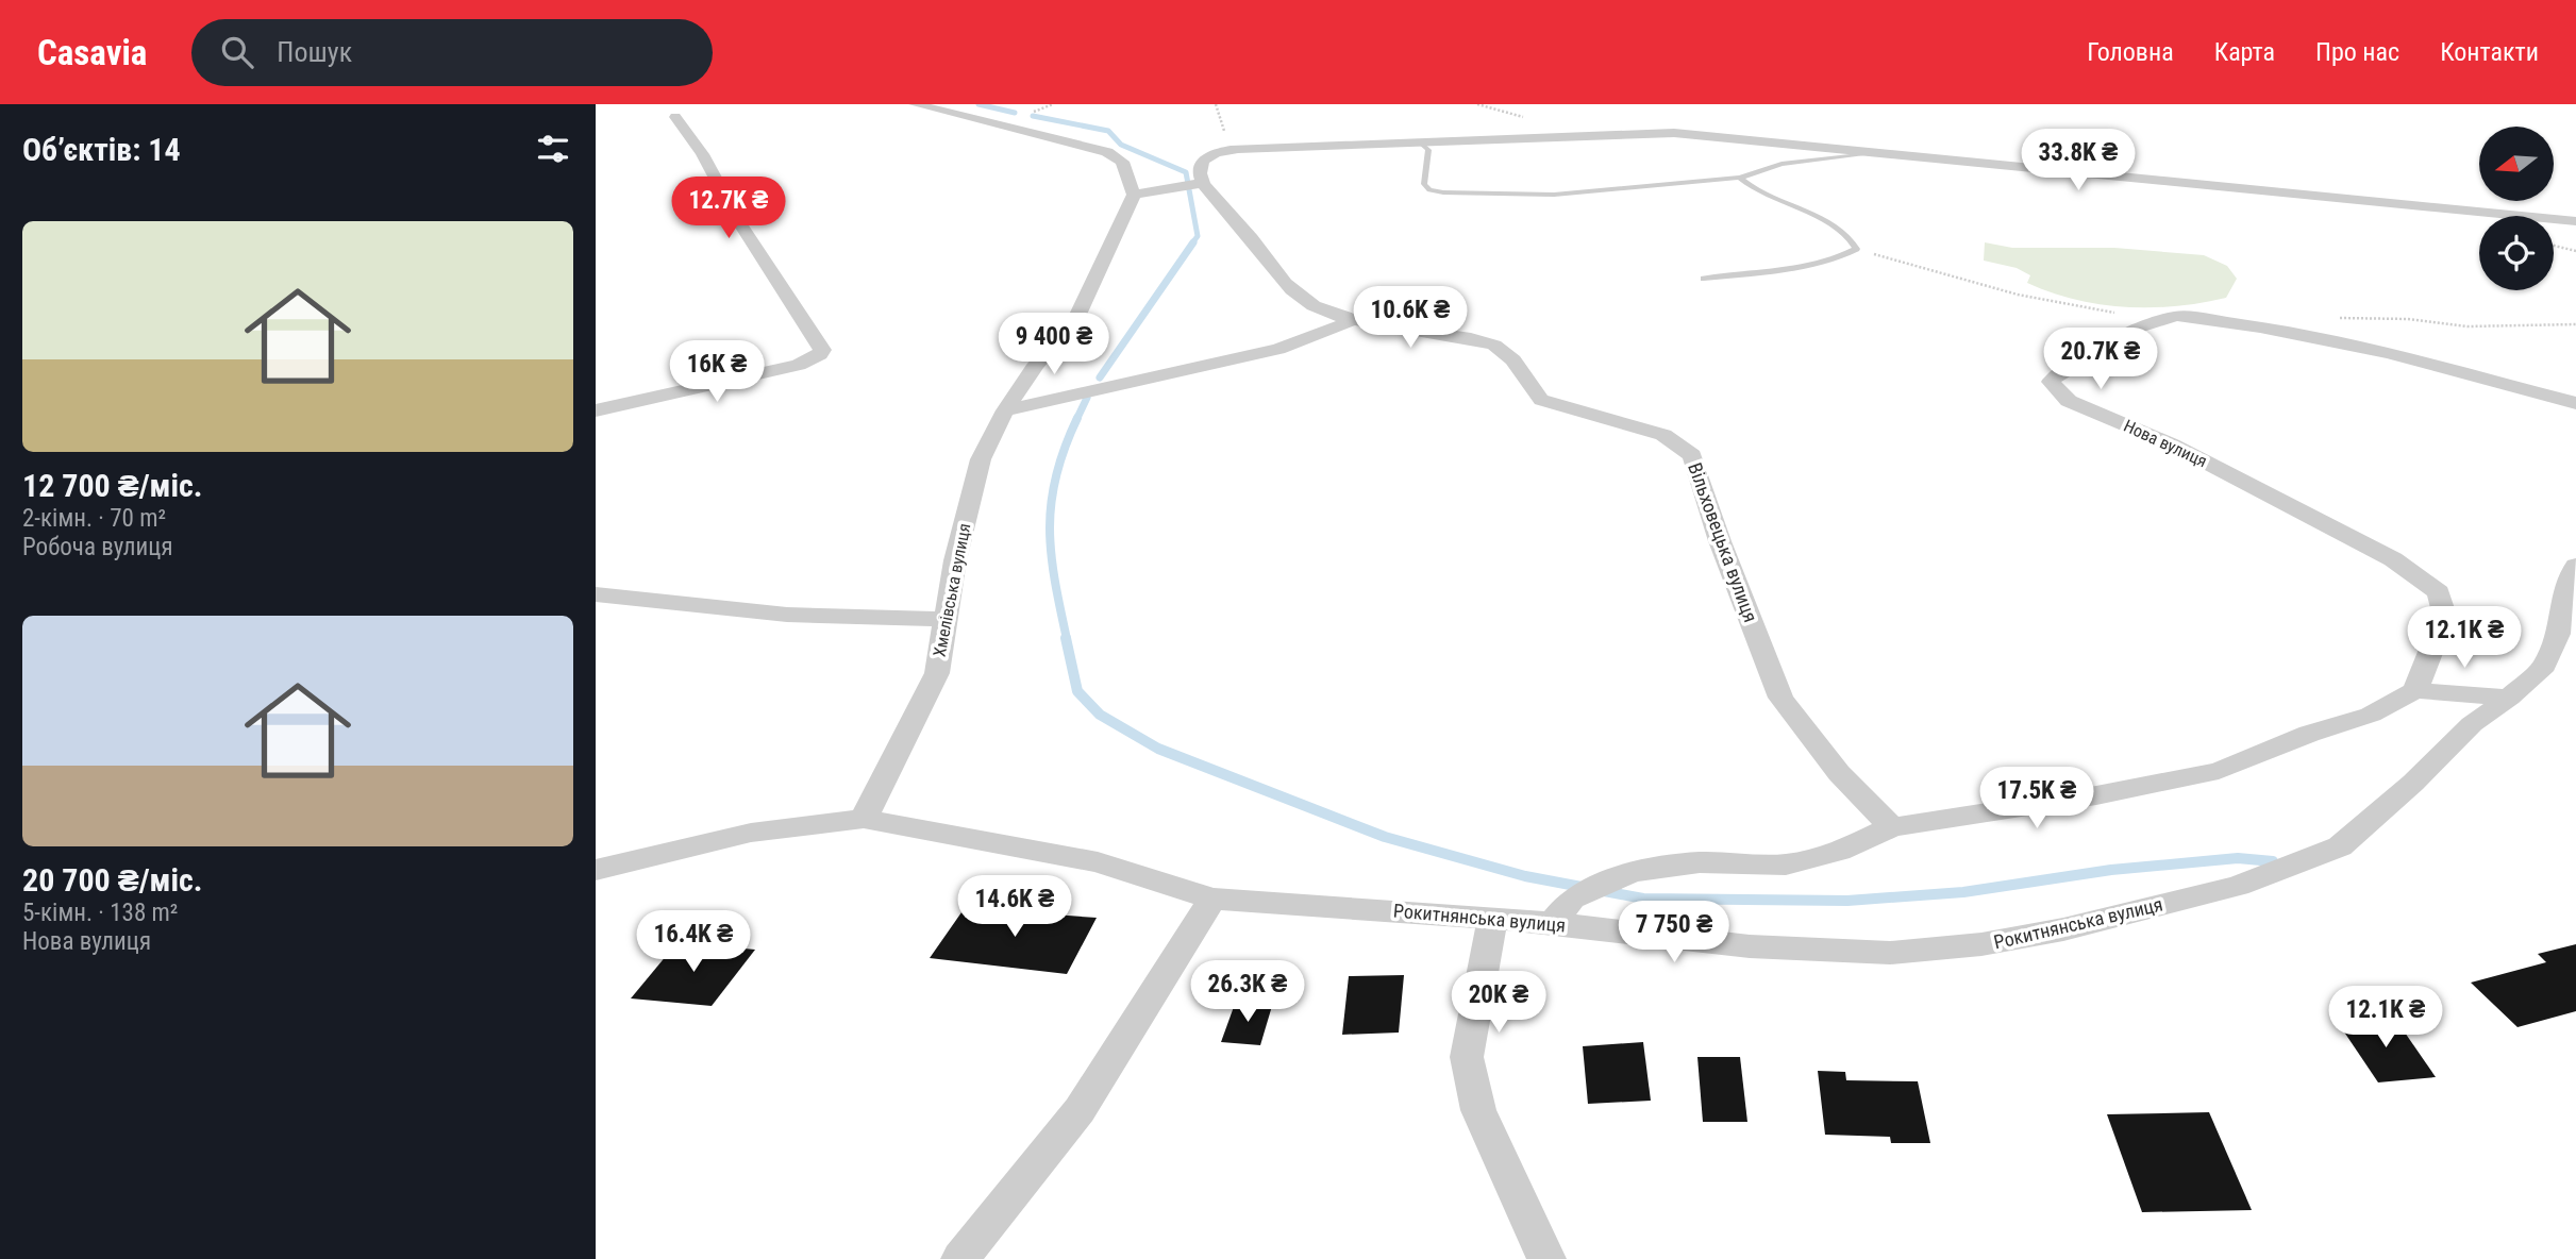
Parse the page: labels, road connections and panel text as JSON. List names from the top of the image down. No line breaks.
{"streets":{"street":["Нова вулиця","Вільховецька вулиця","Хмелівська вулиця","Рокитнянська вулиця"]},"crossings":[["Нова вулиця","Рокитнянська вулиця"],["Вільховецька вулиця","Рокитнянська вулиця"],["Хмелівська вулиця","Рокитнянська вулиця"]],"north":"left","page":{"header":"Casavia","search":"Пошук","nav":["Головна","Карта","Про нас","Контакти"],"heading":"Об’єктів: 14","price":["33.8K ₴","12.7K ₴","10.6K ₴","9 400 ₴","20.7K ₴","16K ₴","12.1K ₴","17.5K ₴","14.6K ₴","7 750 ₴","16.4K ₴","26.3K ₴","20K ₴","12.1K ₴"],"list":[{"name":"12 700 ₴/міс.","note":"2-кімн. · 70 m² · Робоча вулиця"},{"name":"20 700 ₴/міс.","note":"5-кімн. · 138 m² · Нова вулиця"}]}}
